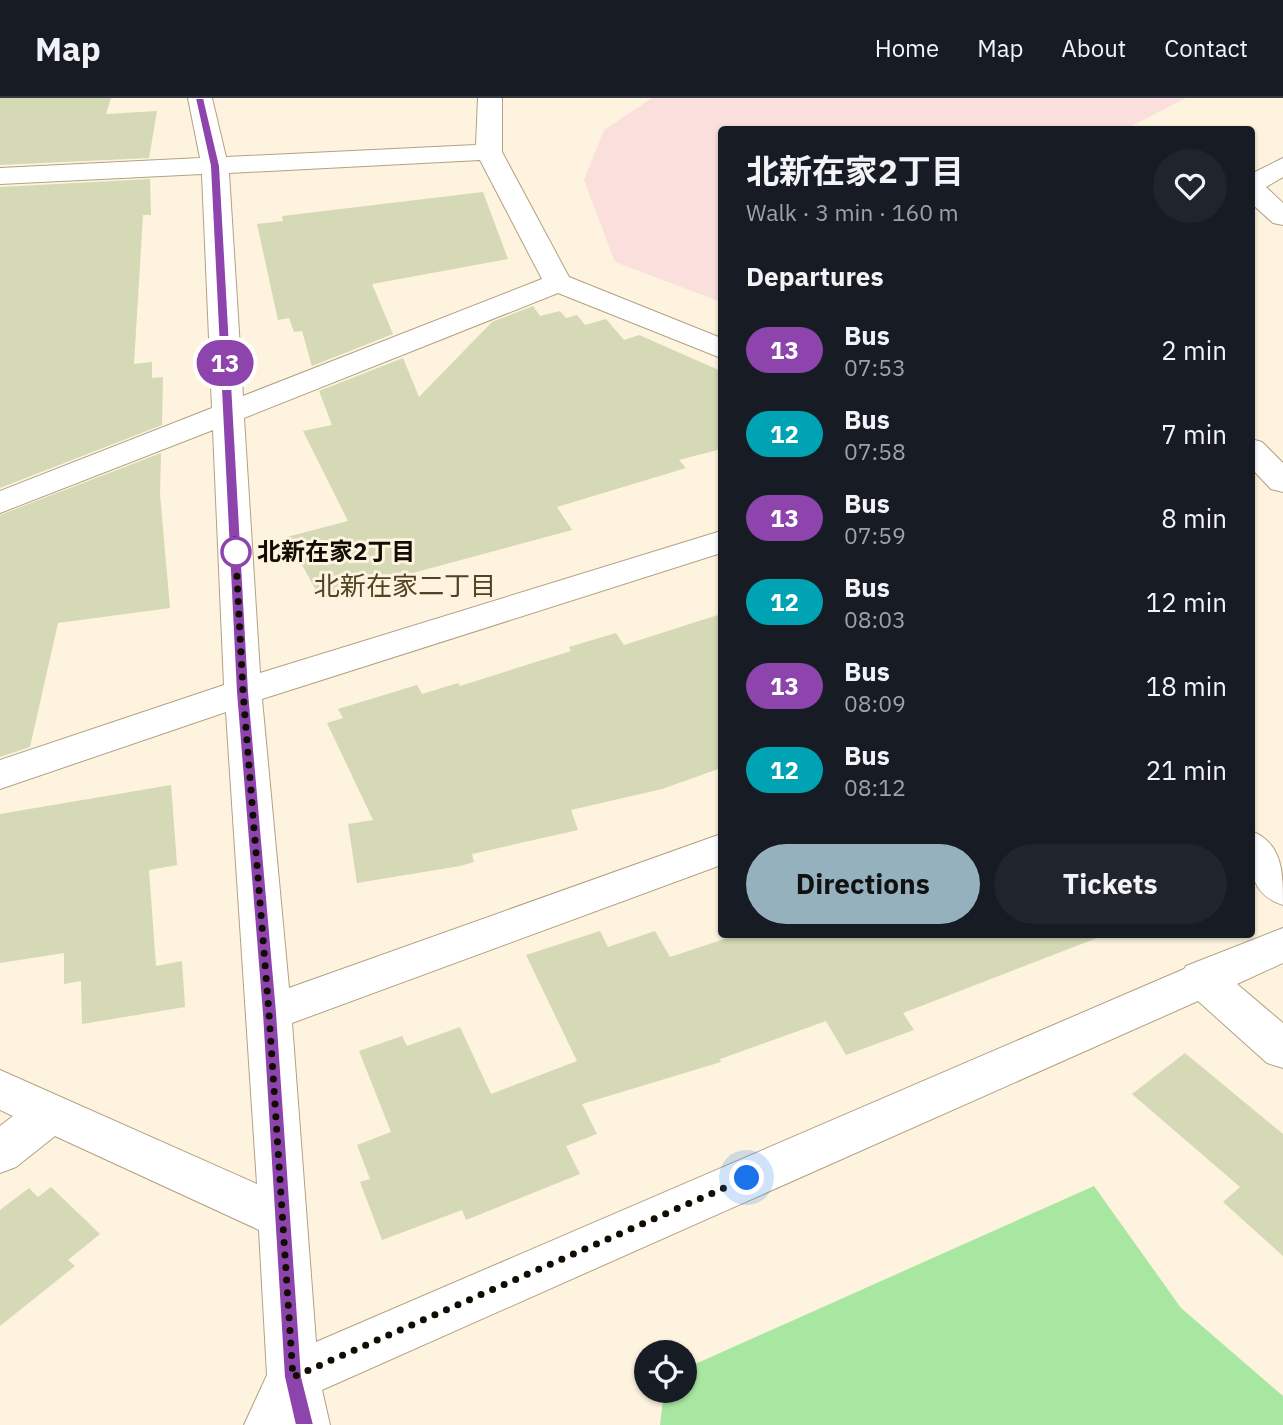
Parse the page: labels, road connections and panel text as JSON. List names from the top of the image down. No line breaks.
{"districts":["北新在家二丁目"],"places":["北新在家2丁目"],"lines":["bus line 13"],"page":{"header":"Map","nav":["Home","Map","About","Contact"],"on_map":"13","heading":[["北新在家2丁目","Walk · 3 min · 160 m"],"Departures"],"list":[{"mark":"13","name":"Bus","note":"07:53","value":"2 min"},{"mark":"12","name":"Bus","note":"07:58","value":"7 min"},{"mark":"13","name":"Bus","note":"07:59","value":"8 min"},{"mark":"12","name":"Bus","note":"08:03","value":"12 min"},{"mark":"13","name":"Bus","note":"08:09","value":"18 min"},{"mark":"12","name":"Bus","note":"08:12","value":"21 min"}],"buttons":["Directions","Tickets"]}}
